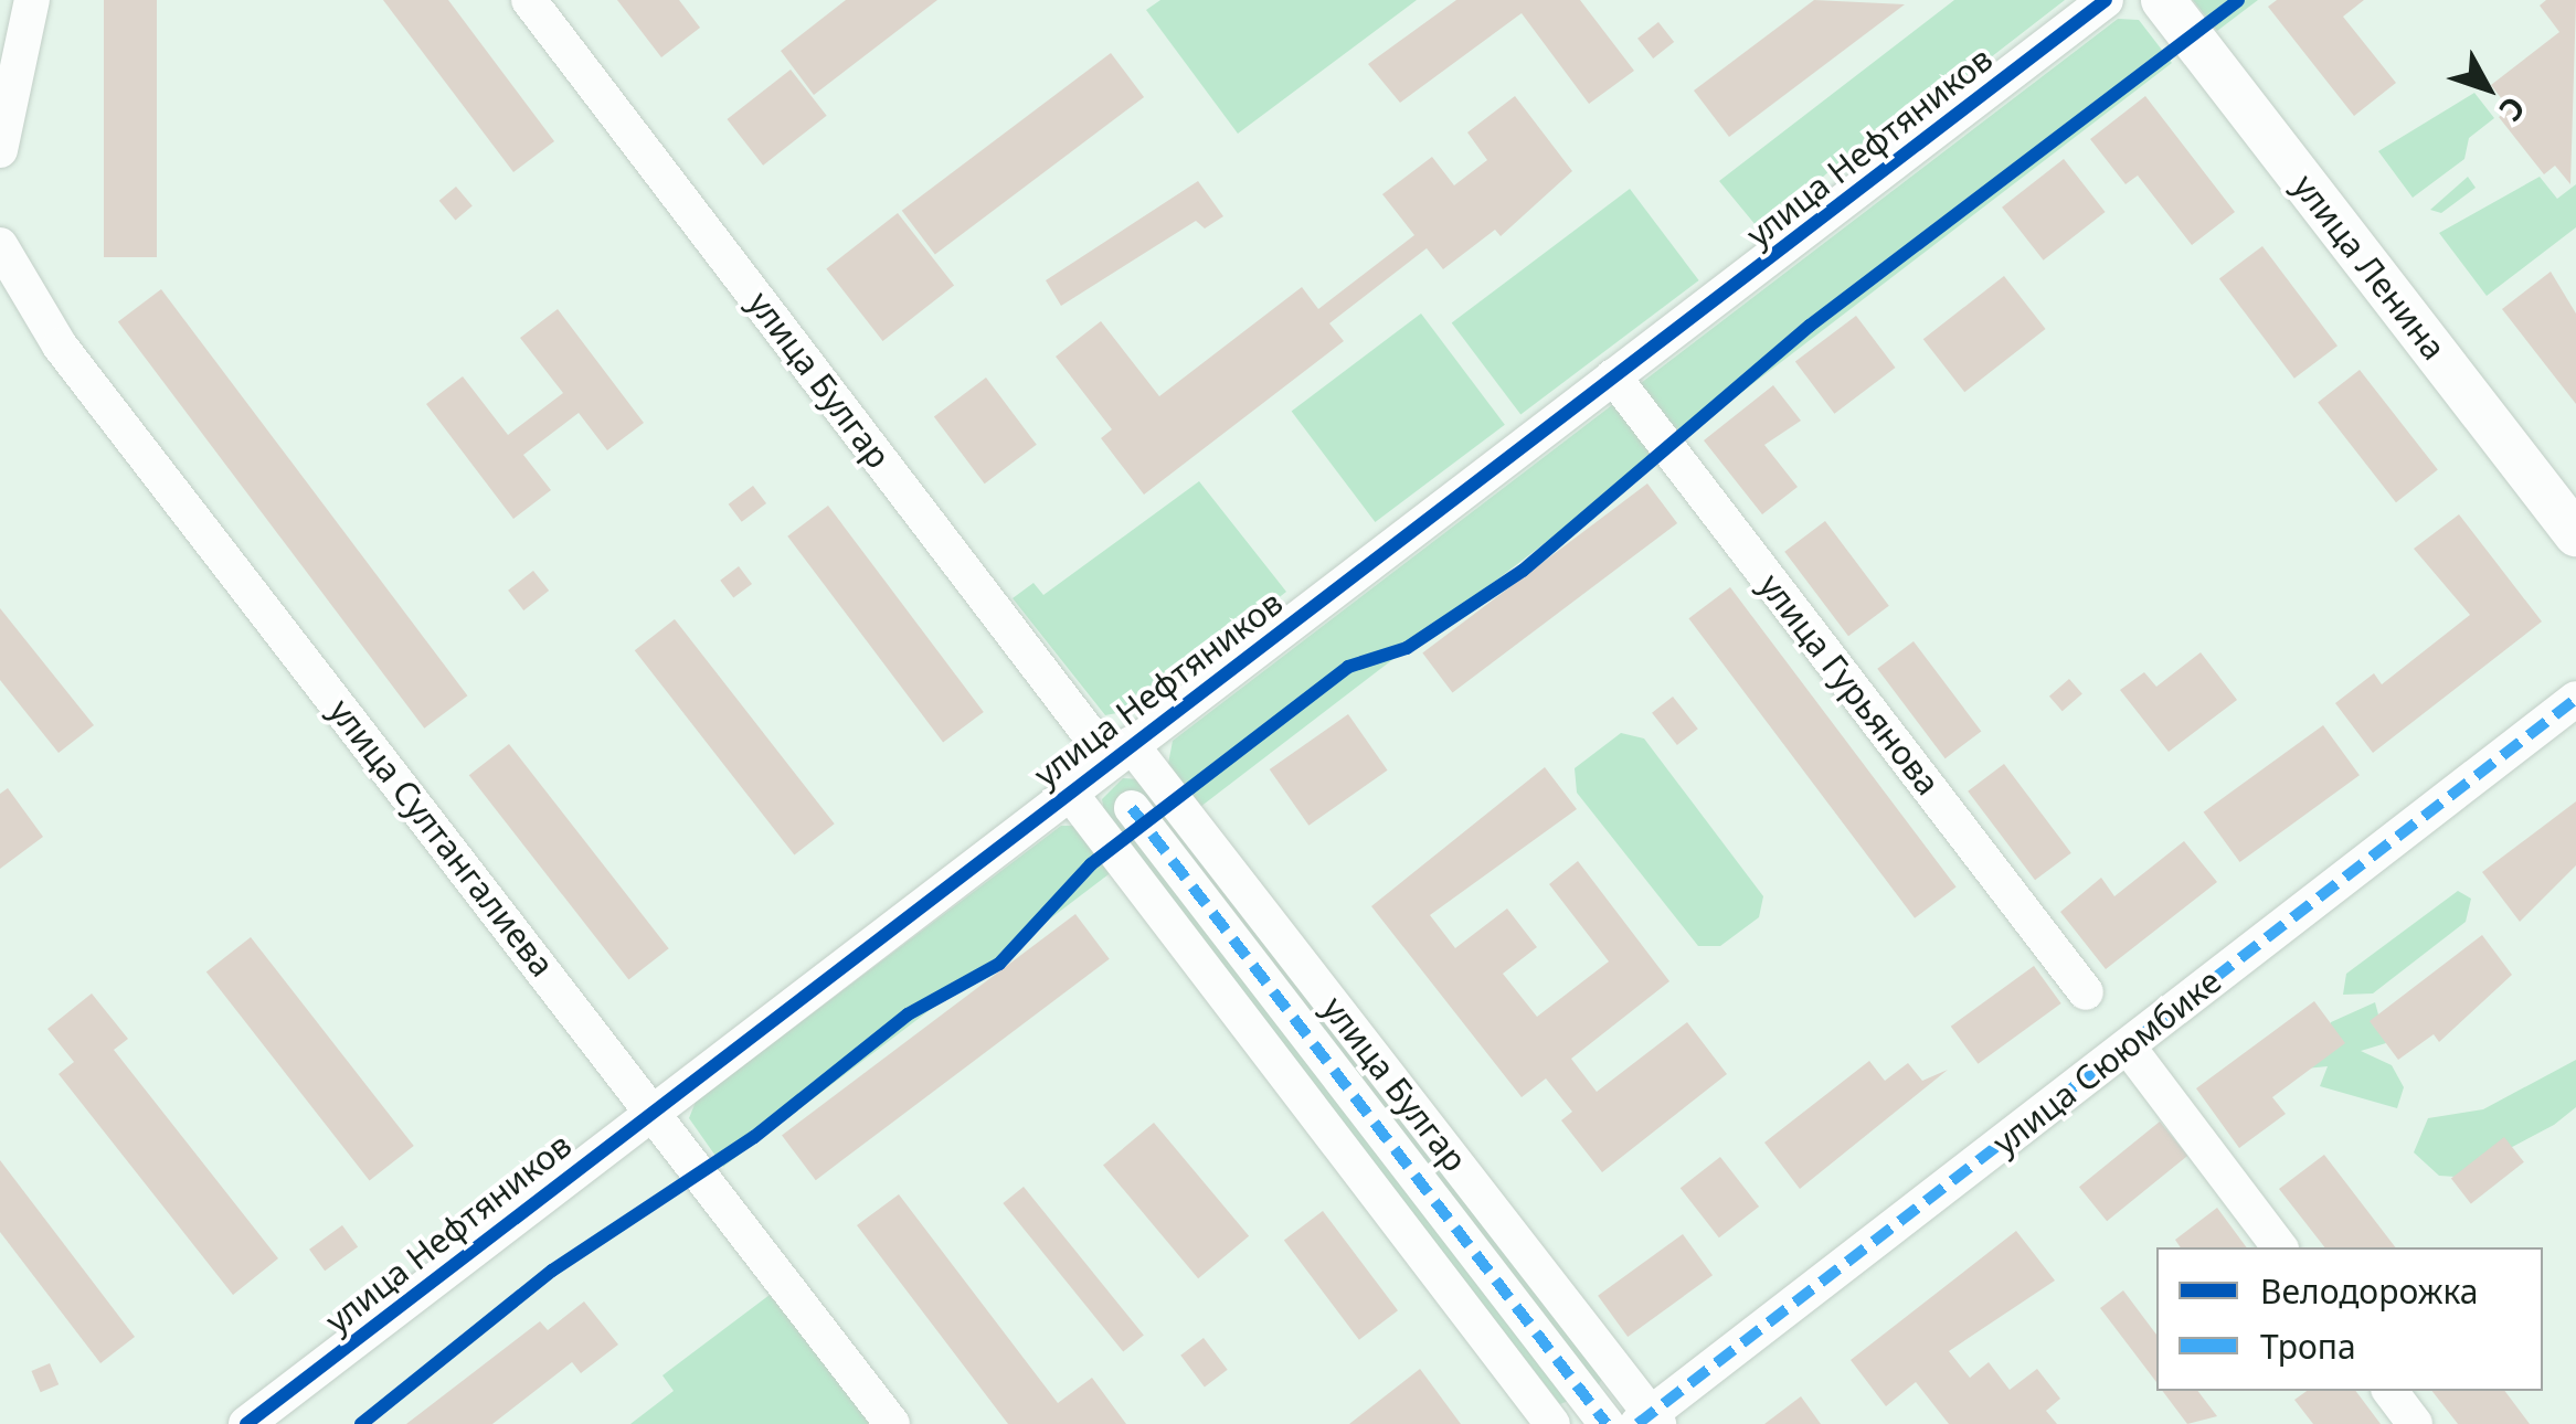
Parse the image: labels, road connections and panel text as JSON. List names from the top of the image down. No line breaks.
{"streets":{"main road":["улица Ленина"],"street":["улица Нефтяников","улица Булгар","улица Гурьянова","улица Султангалиева","улица Сююмбике"]},"crossings":[["улица Нефтяников","улица Булгар"],["улица Нефтяников","улица Гурьянова"],["улица Нефтяников","улица Султангалиева"],["улица Булгар","улица Сююмбике"]],"legend":["Велодорожка","Тропа"],"north":"bottom right"}
